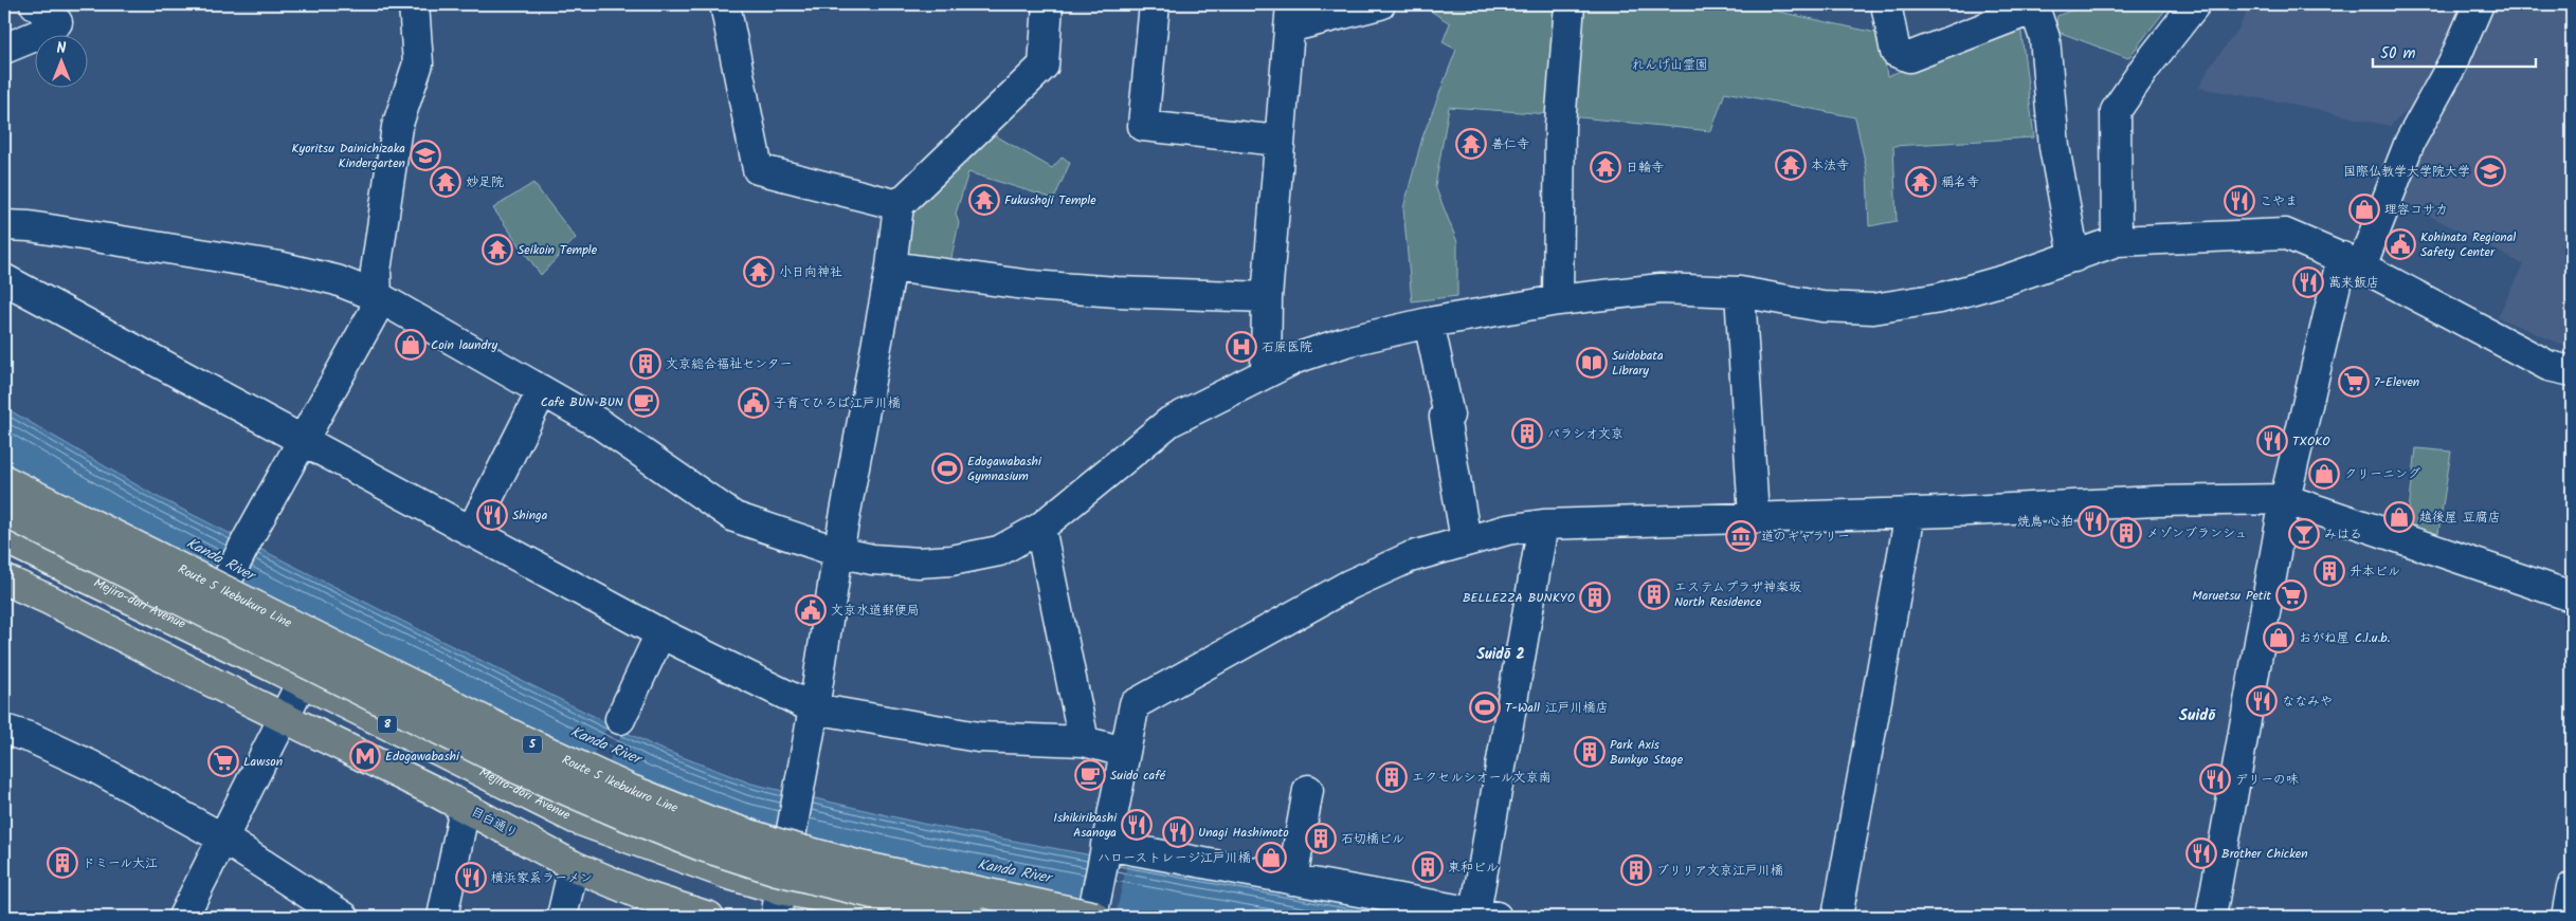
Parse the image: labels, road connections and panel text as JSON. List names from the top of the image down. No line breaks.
{"streets":{"main road":["Route 5 Ikebukuro Line","Mejiro-dori Avenue","8","5","目白通り"]},"districts":["Suidō 2","Suidō"],"water":["Kanda River"],"parks":["れんげ山霊園"],"places":{"temple":["善仁寺","本法寺","日輪寺","妙足院","稱名寺","Fukushoji Temple","Seikoin Temple","小日向神社"],"school or university":["Kyoritsu Dainichizaka Kindergarten","国際仏教学大学院大学"],"restaurant":["こやま","萬来飯店","TXOKO","Shinga","焼鳥 心拍","ななみや","デリーの味","Ishikiribashi Asanoya","Unagi Hashimoto","Brother Chicken","横浜家系ラーメン"],"shop":["理容コサカ","Coin laundry","クリーニング","越後屋 豆腐店","おがね屋 C.l.u.b.","ハローストレージ江戸川橋"],"public building":["Kohinata Regional Safety Center","子育てひろば江戸川橋","文京水道郵便局"],"hospital":["石原医院"],"library":["Suidobata Library"],"building":["文京総合福祉センター","パラシオ文京","メゾンブランシュ","升本ビル","エステムプラザ神楽坂 North Residence","BELLEZZA BUNKYO","Park Axis Bunkyo Stage","エクセルシオール文京南","石切橋ビル","ドミール大江","東和ビル","ブリリア文京江戸川橋"],"supermarket":["7-Eleven","Maruetsu Petit","Lawson"],"cafe":["Cafe BUN BUN","Suido café"],"sports":["Edogawabashi Gymnasium","T-Wall 江戸川橋店"],"bar":["みはる"],"museum":["道のギャラリー"],"metro station":["Edogawabashi"]},"scale_bar":"50 m","north":"top"}
